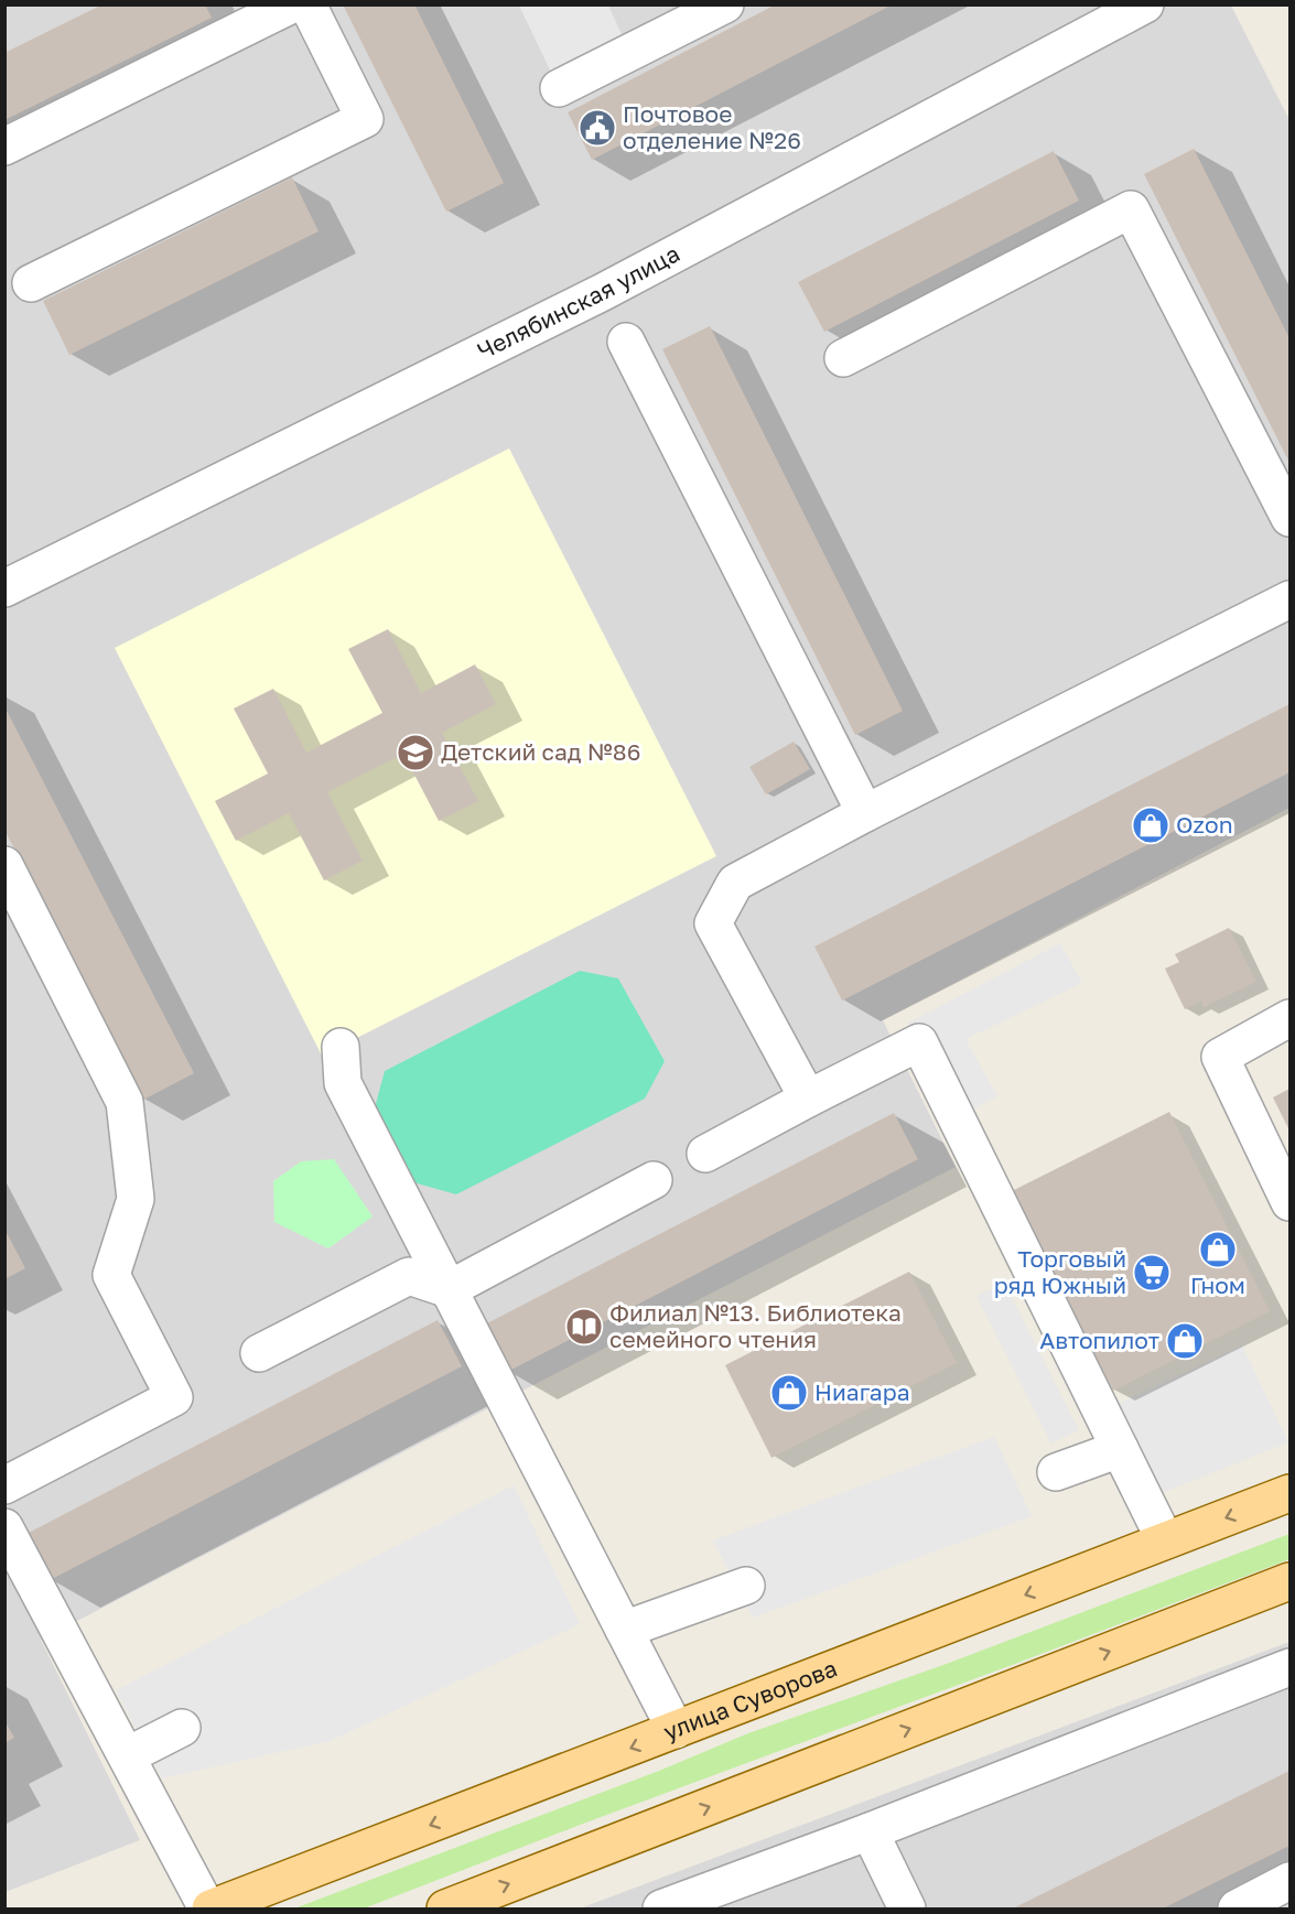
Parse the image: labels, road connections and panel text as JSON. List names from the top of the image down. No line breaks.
{"streets":{"main road":["улица Суворова"],"street":["Челябинская улица"]},"places":{"public building":["Почтовое отделение №26"],"school or university":["Детский сад №86"],"shop":["Ozon","Гном","Автопилот","Ниагара"],"supermarket":["Торговый ряд Южный"],"library":["Филиал №13. Библиотека семейного чтения"]}}
